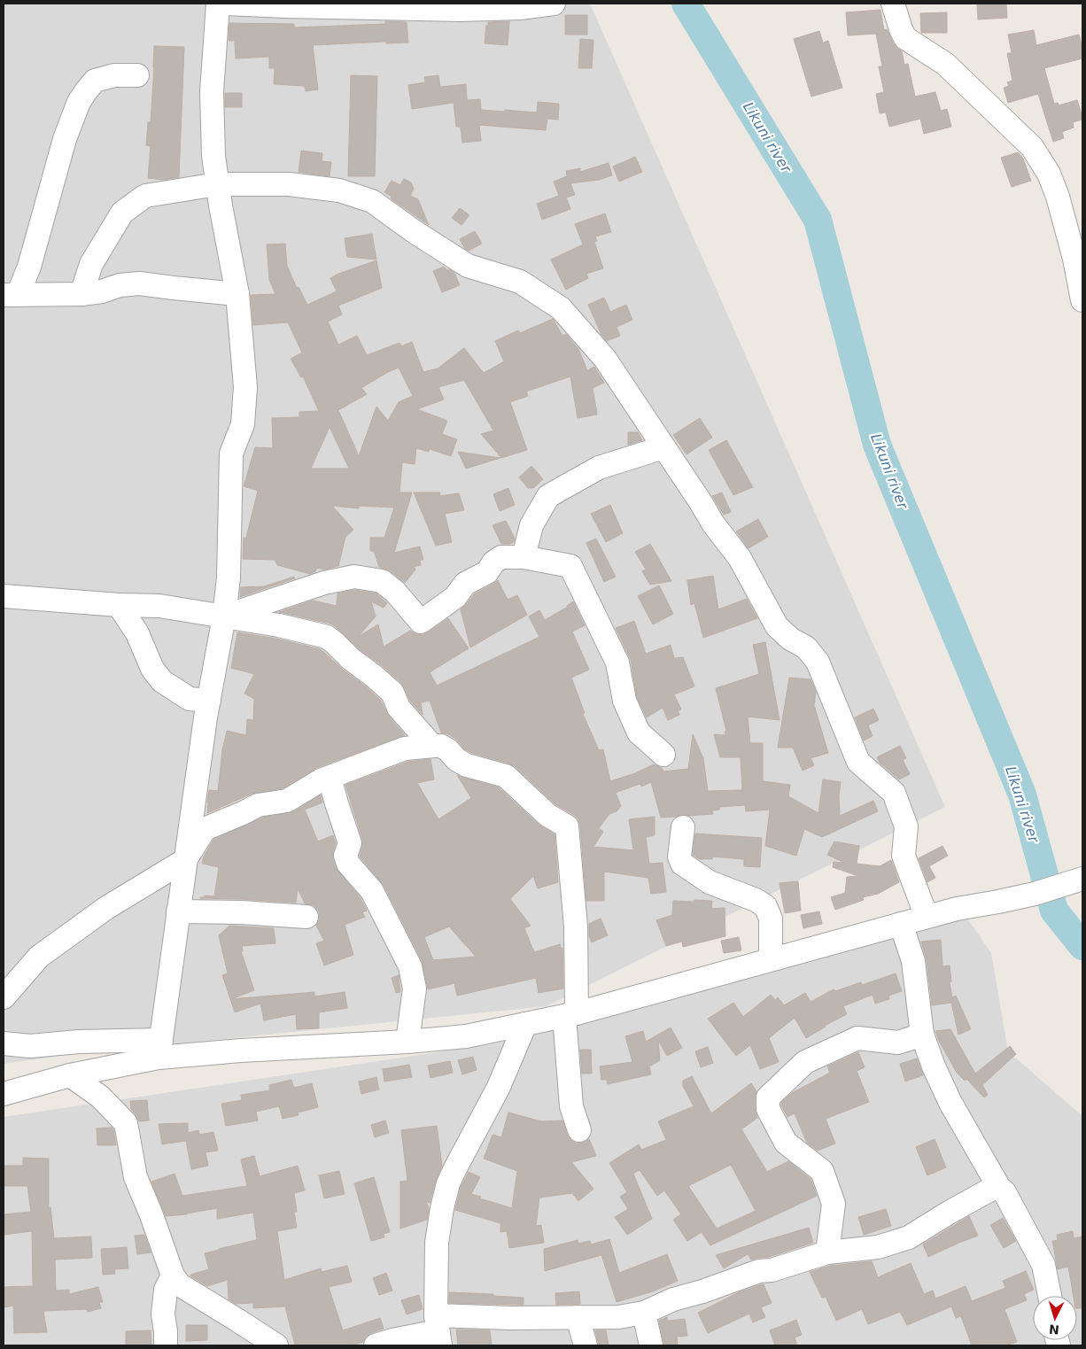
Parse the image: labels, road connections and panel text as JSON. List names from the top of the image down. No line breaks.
{"water":["Likuni river"],"north":"bottom"}
